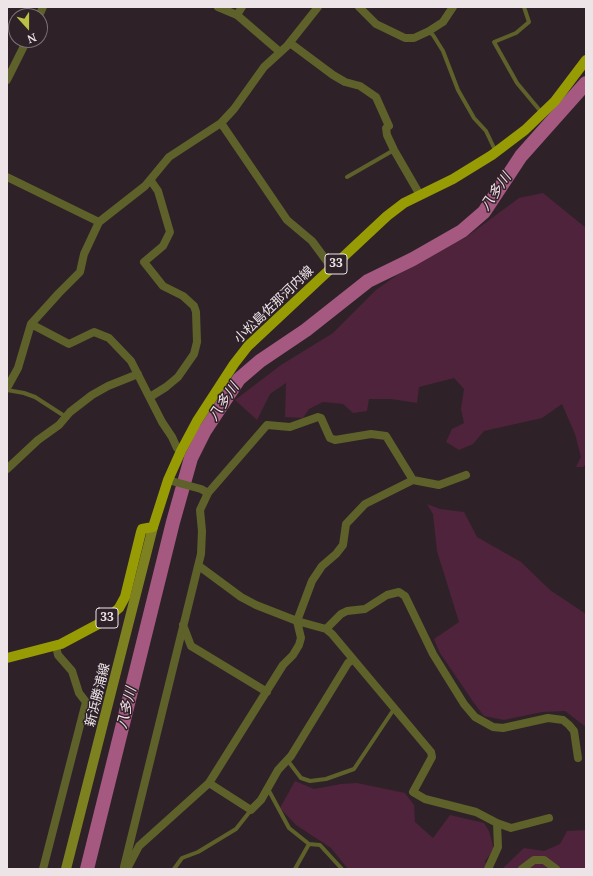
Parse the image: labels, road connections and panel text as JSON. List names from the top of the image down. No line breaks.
{"streets":{"main road":["33","小松島佐那河内線","新浜勝浦線"]},"crossings":[["33","小松島佐那河内線"],["33","新浜勝浦線"],["小松島佐那河内線","新浜勝浦線"]],"water":["八多川"],"north":"bottom"}
